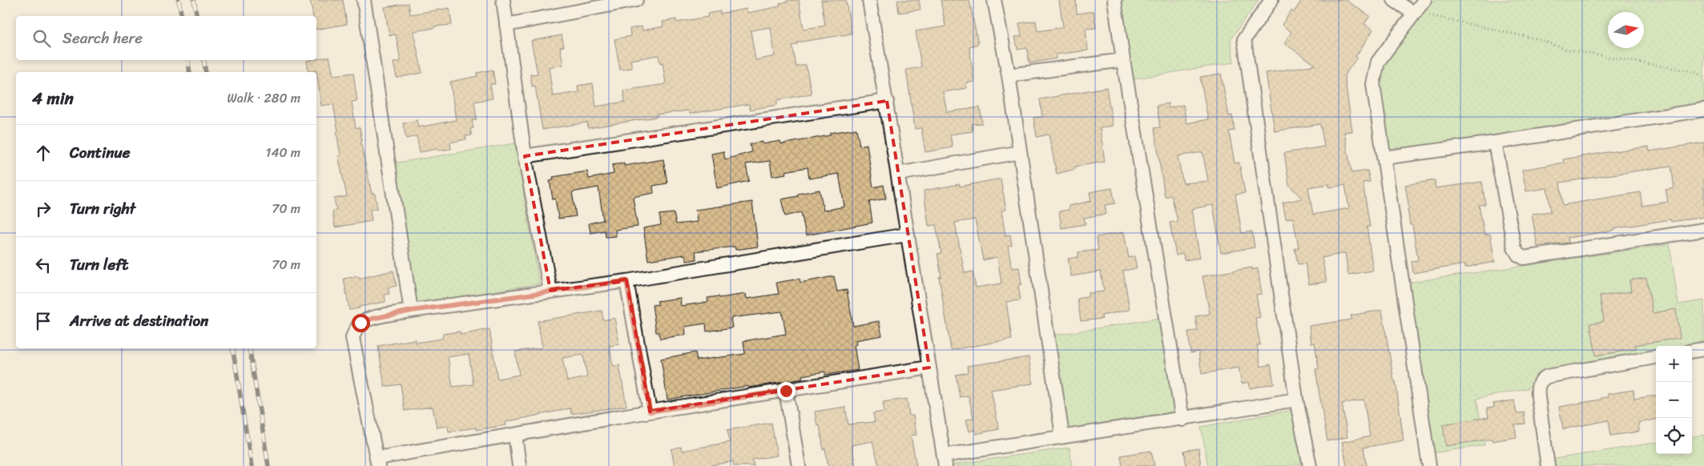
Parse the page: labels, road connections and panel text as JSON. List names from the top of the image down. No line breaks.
{"north":"right","page":{"search":"Search here","heading":["4 min","Walk · 280 m"],"list":[["Continue","140 m"],["Turn right","70 m"],["Turn left","70 m"],"Arrive at destination"],"map_buttons":["+","−"]}}
